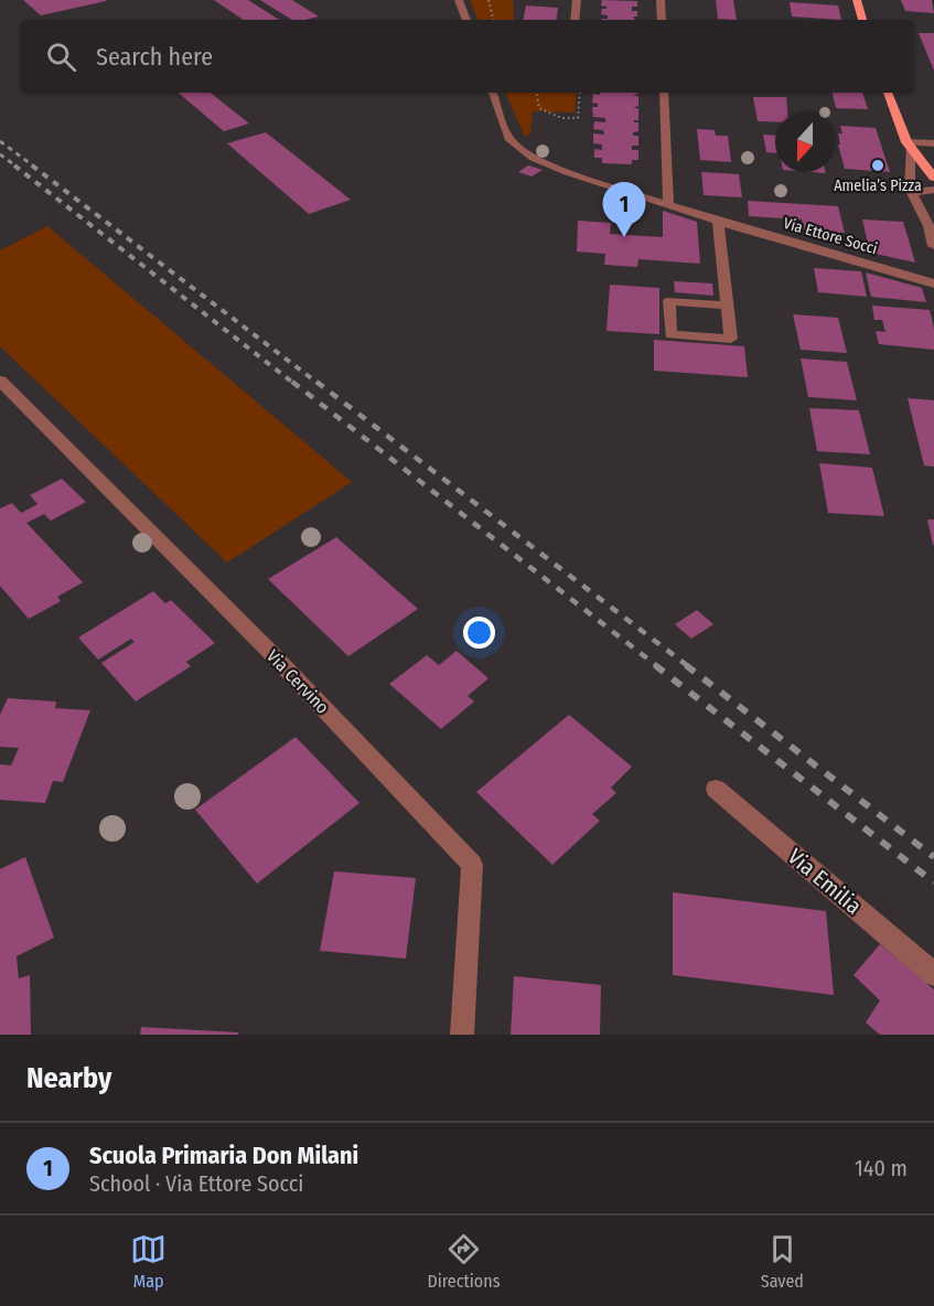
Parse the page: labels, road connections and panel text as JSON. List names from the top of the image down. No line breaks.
{"streets":{"street":["Via Ettore Socci","Via Cervino","Via Emilia"]},"places":["Amelia’s Pizza"],"north":"bottom","page":{"search":"Search here","pins":"1","heading":"Nearby","list":[{"mark":"1","name":"Scuola Primaria Don Milani","note":"School · Via Ettore Socci","value":"140 m"}],"nav":["Map","Directions","Saved"]}}
